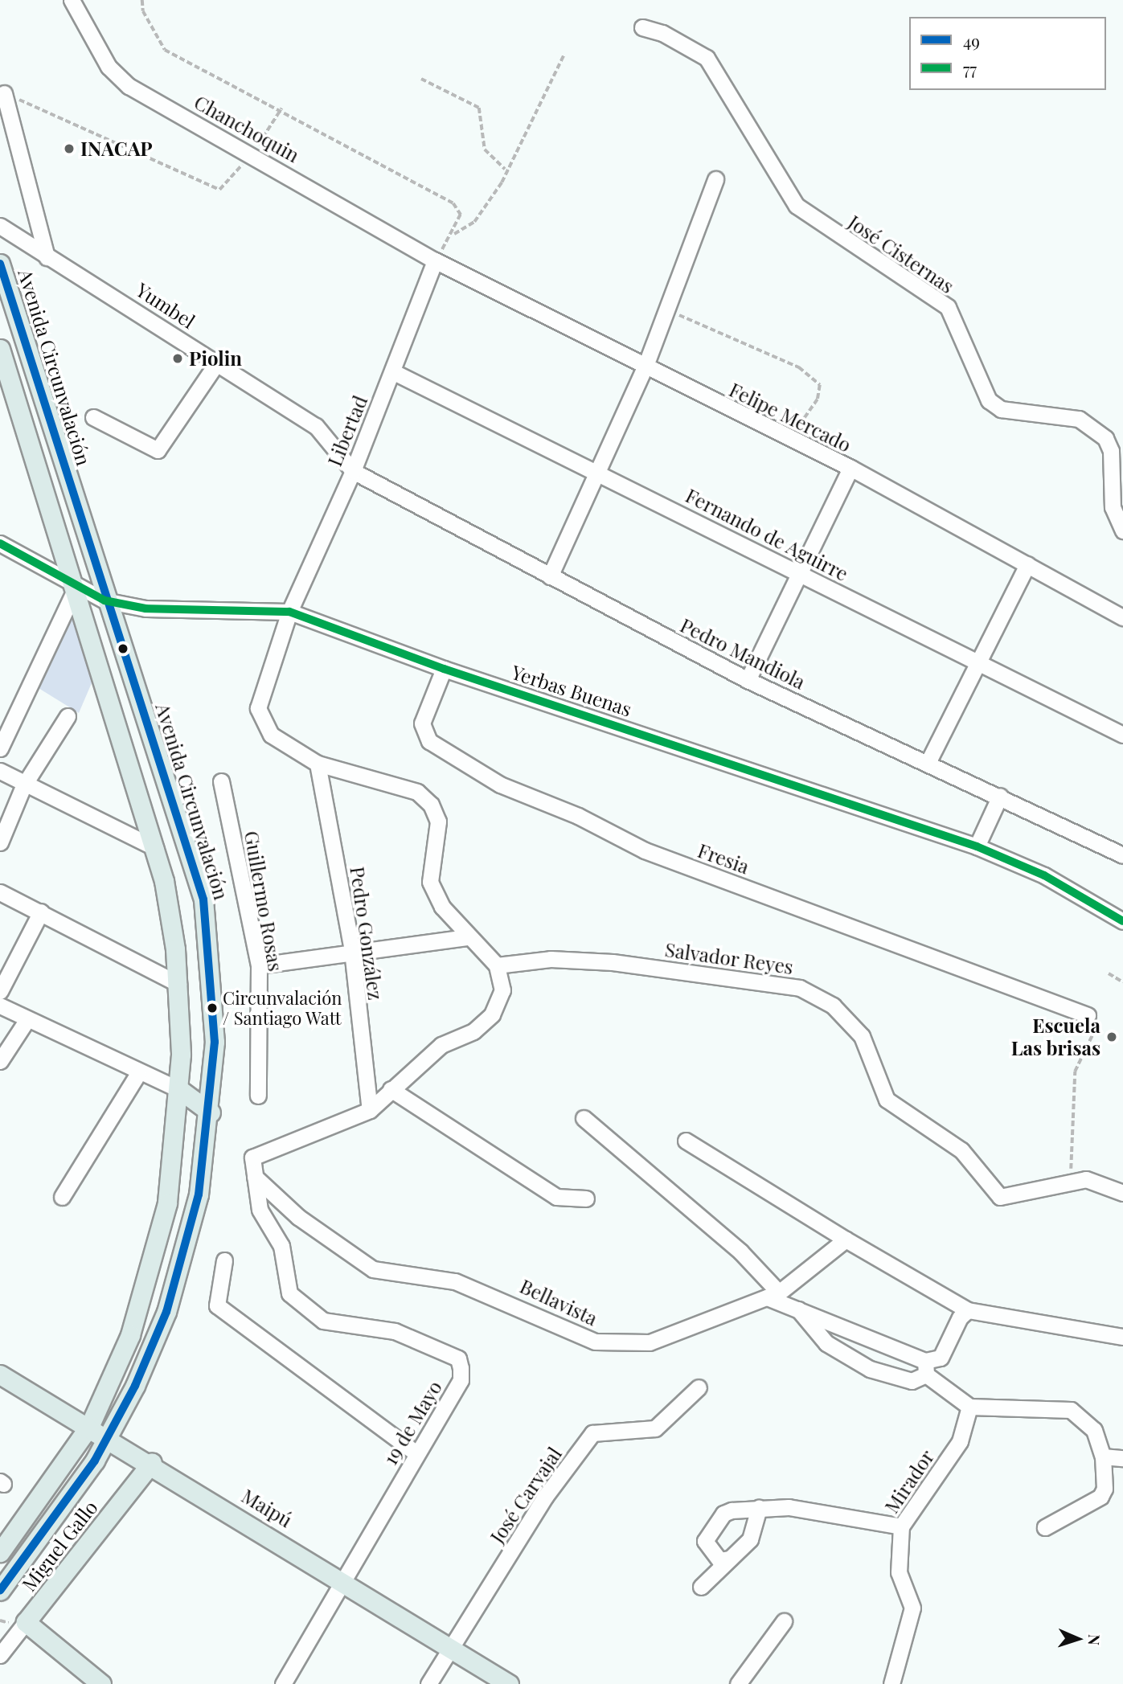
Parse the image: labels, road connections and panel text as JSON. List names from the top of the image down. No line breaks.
{"streets":{"main road":["Avenida Circunvalación","Maipú","Miguel Gallo"],"street":["Chanchoquin","José Cisternas","Yumbel","Felipe Mercado","Libertad","Fernando de Aguirre","Pedro Mandiola","Yerbas Buenas","Fresia","Guillermo Rosas","Pedro González","Salvador Reyes","Bellavista","19 de Mayo","Mirador","José Carvajal"]},"crossings":[["Chanchoquin","Felipe Mercado"],["Chanchoquin","Libertad"],["Yumbel","Libertad"],["Yumbel","Pedro Mandiola"],["Avenida Circunvalación","Yerbas Buenas"],["Avenida Circunvalación","Maipú"],["Felipe Mercado","Libertad"],["Libertad","Fernando de Aguirre"],["Libertad","Pedro Mandiola"],["Libertad","Yerbas Buenas"],["Yerbas Buenas","Fresia"],["Bellavista","19 de Mayo"],["19 de Mayo","Maipú"],["José Carvajal","Maipú"],["Maipú","Miguel Gallo"]],"places":["INACAP","Piolin","Circunvalación / Santiago Watt","Escuela Las brisas"],"lines":["transit line 49","transit line 77"],"legend":["49","77"],"north":"right"}
